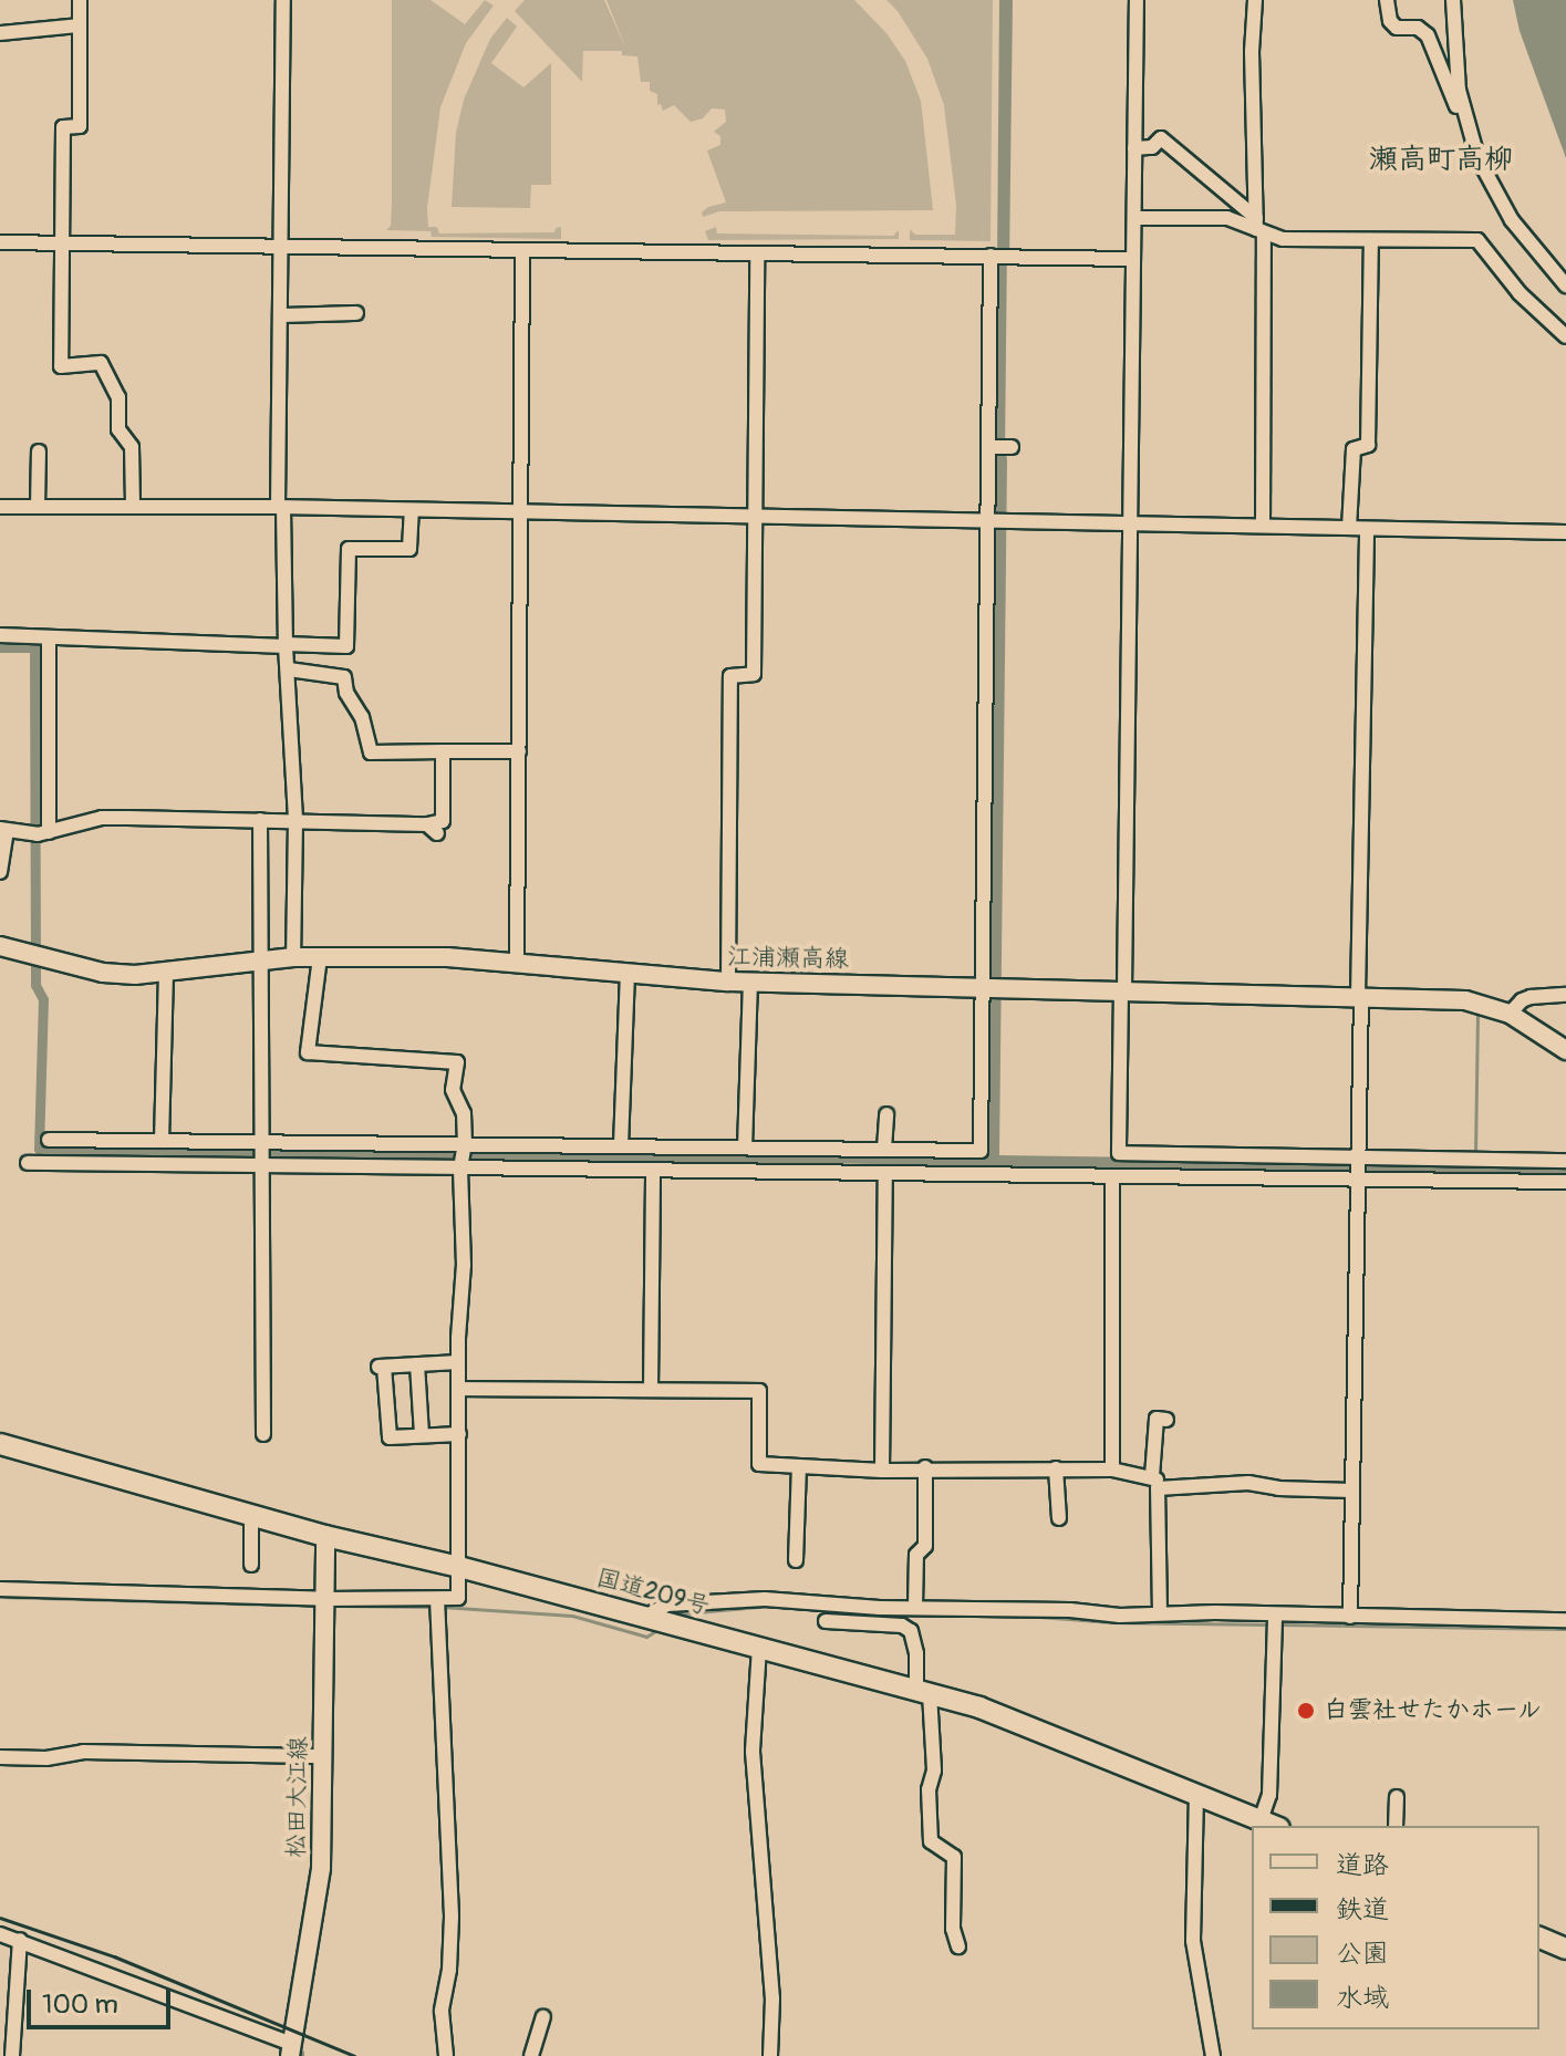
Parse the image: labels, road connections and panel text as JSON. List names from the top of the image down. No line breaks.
{"streets":{"highway":["国道209号"],"main road":["江浦瀬高線","松田大江線"]},"crossings":[["国道209号","松田大江線"]],"districts":["瀬高町高柳"],"places":["白雲社せたかホール"],"legend":["道路","鉄道","公園","水域"],"scale_bar":"100 m"}
